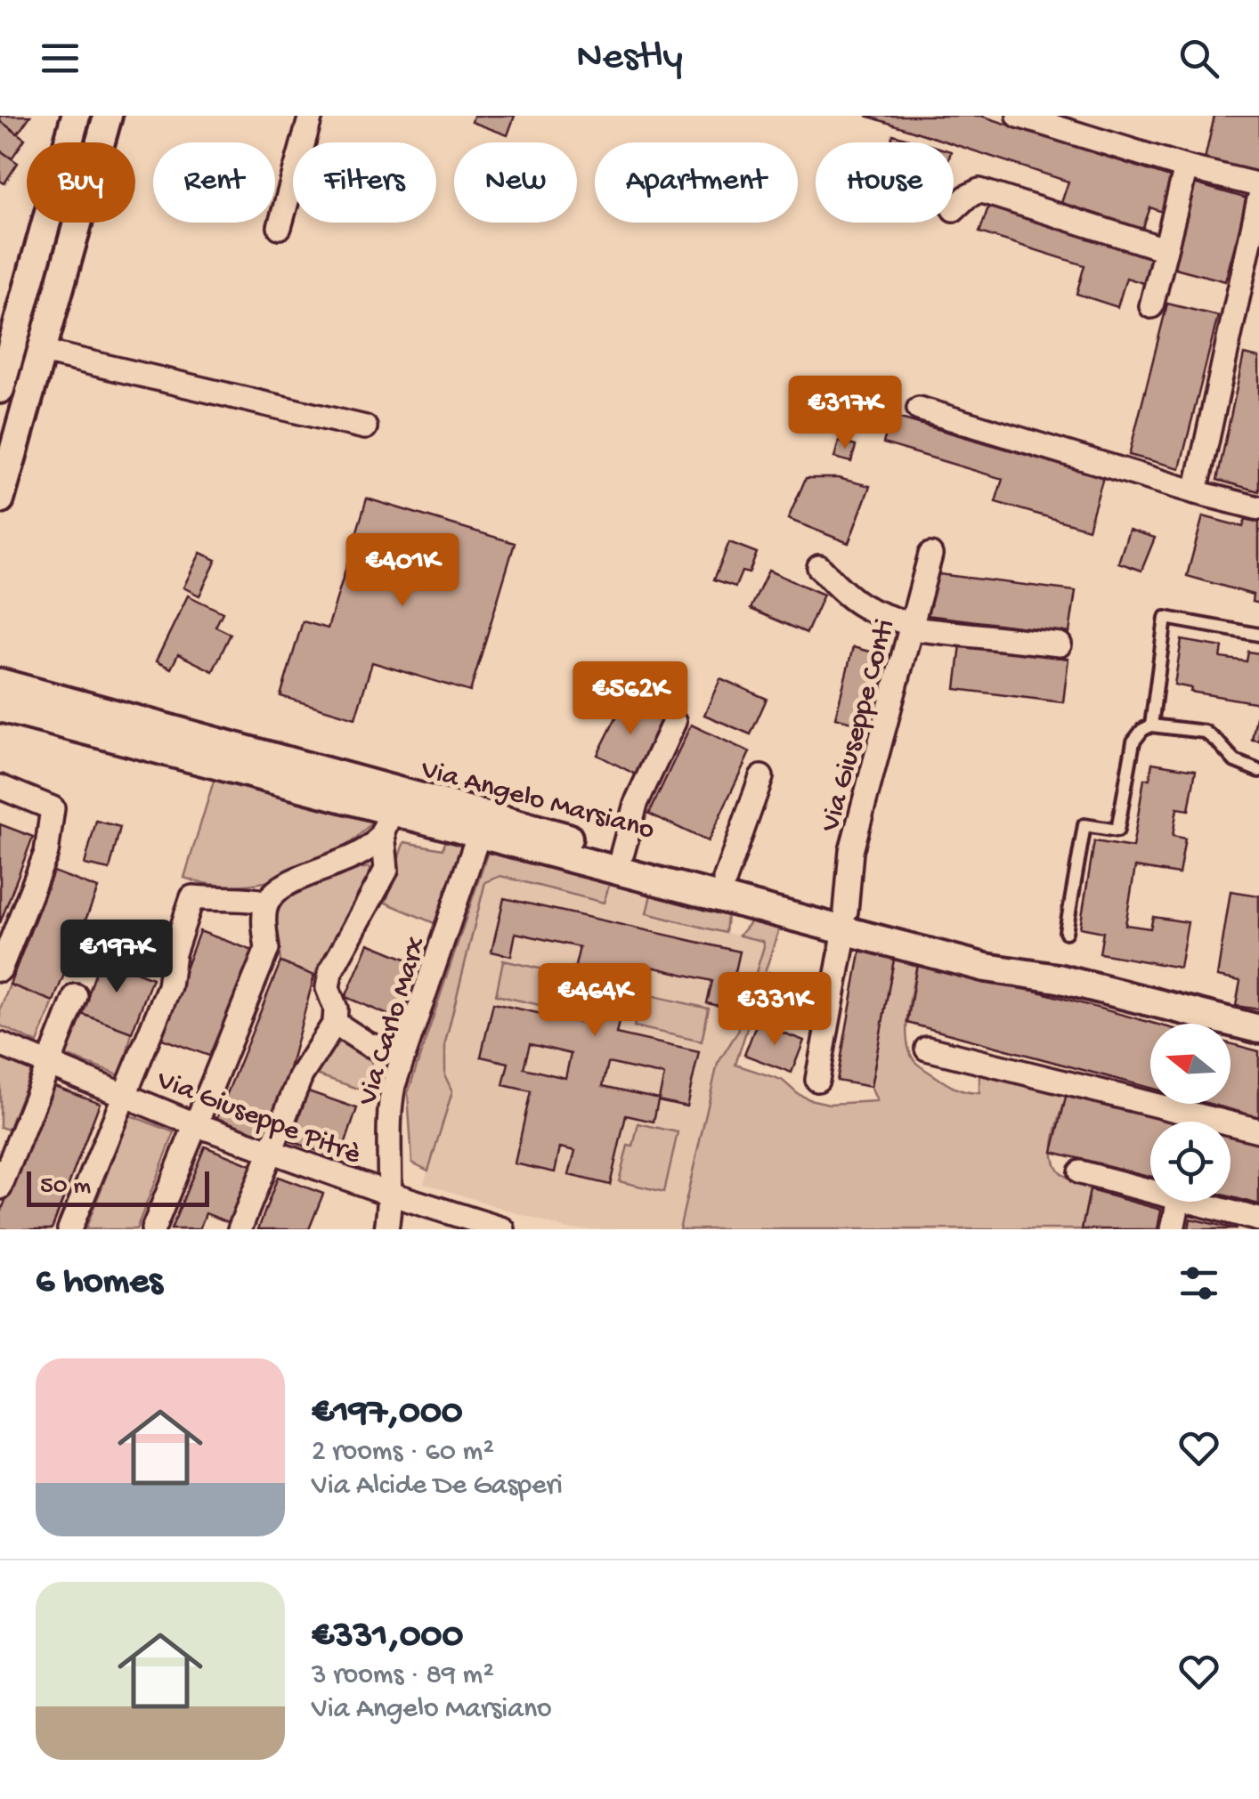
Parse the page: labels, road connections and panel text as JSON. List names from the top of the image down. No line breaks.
{"streets":{"street":["Via Giuseppe Conti","Via Angelo Marsiano","Via Carlo Marx","Via Giuseppe Pitrè"]},"crossings":[["Via Giuseppe Conti","Via Angelo Marsiano"],["Via Angelo Marsiano","Via Carlo Marx"],["Via Carlo Marx","Via Giuseppe Pitrè"]],"scale_bar":"50 m","north":"left","page":{"header":"Nestly","chip":["Buy","Rent","Filters","New","Apartment","House"],"price":["€317K","€401K","€562K","€197K","€464K","€331K"],"scale":"50 m","heading":"6 homes","list":[{"name":"€197,000","note":"2 rooms · 60 m² · Via Alcide De Gasperi"},{"name":"€331,000","note":"3 rooms · 89 m² · Via Angelo Marsiano"}]}}
